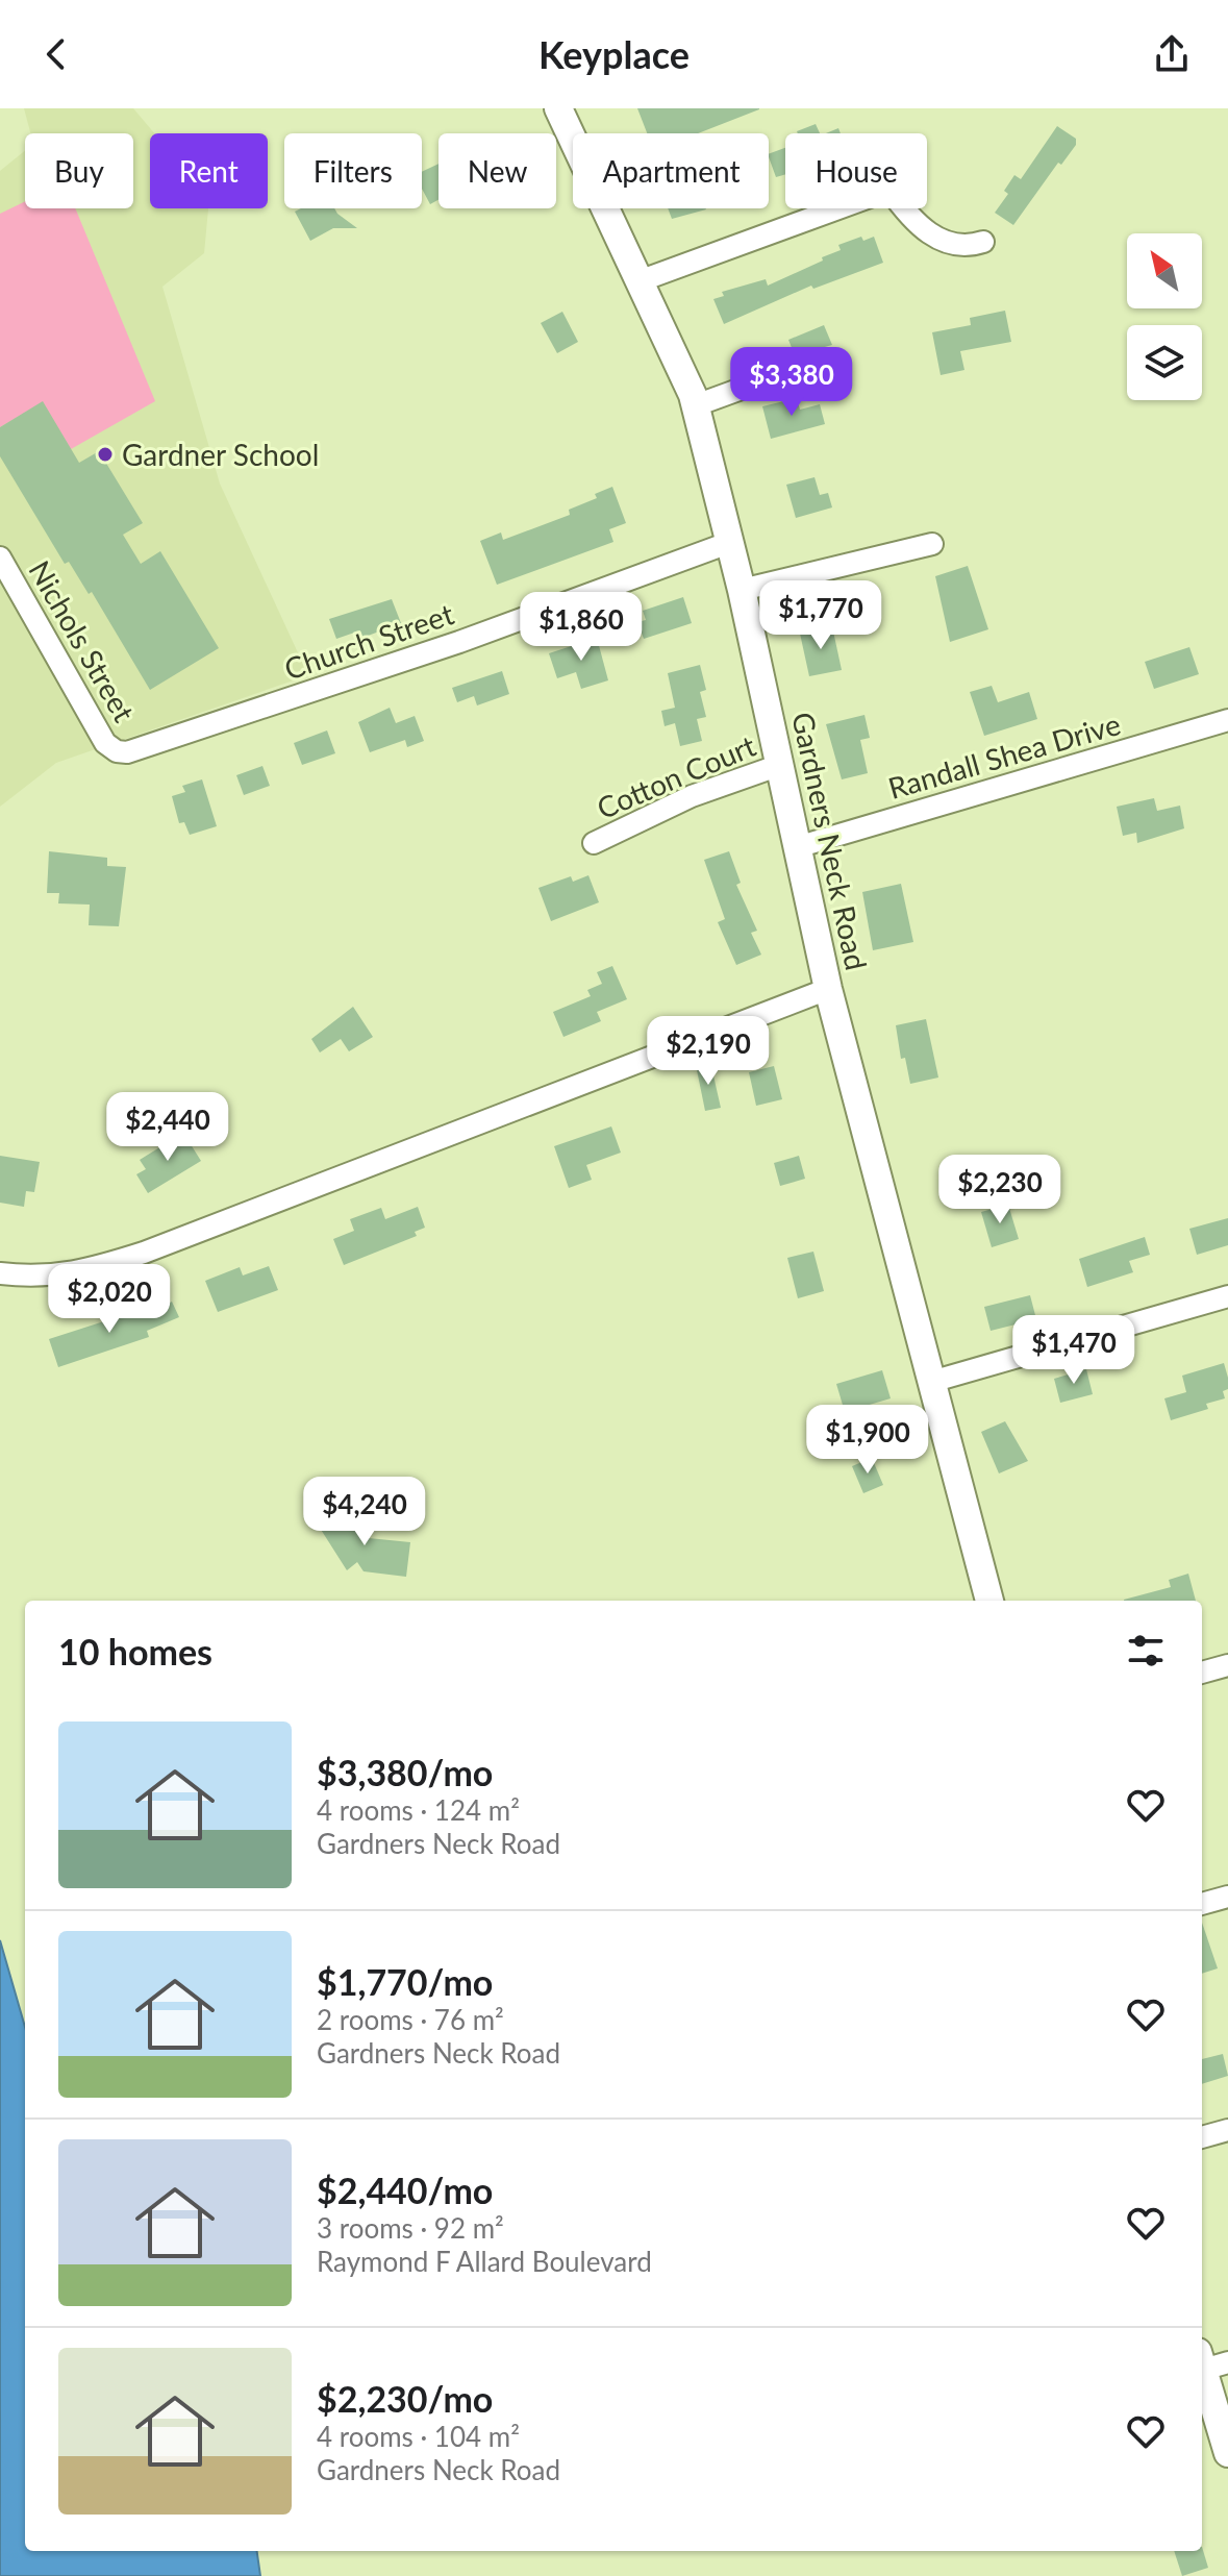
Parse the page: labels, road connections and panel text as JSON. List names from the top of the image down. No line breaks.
{"streets":{"street":["Nichols Street","Church Street","Randall Shea Drive","Cotton Court","Gardners Neck Road"]},"crossings":[["Nichols Street","Church Street"],["Church Street","Gardners Neck Road"],["Randall Shea Drive","Gardners Neck Road"],["Cotton Court","Gardners Neck Road"]],"places":["Gardner School"],"north":"top left","page":{"header":"Keyplace","chip":["Buy","Rent","Filters","New","Apartment","House"],"price":["$3,380","$1,770","$1,860","$2,190","$2,440","$2,230","$2,020","$1,470","$1,900","$4,240"],"heading":"10 homes","list":[{"name":"$3,380/mo","note":"4 rooms · 124 m² · Gardners Neck Road"},{"name":"$1,770/mo","note":"2 rooms · 76 m² · Gardners Neck Road"},{"name":"$2,440/mo","note":"3 rooms · 92 m² · Raymond F Allard Boulevard"},{"name":"$2,230/mo","note":"4 rooms · 104 m² · Gardners Neck Road"}]}}
